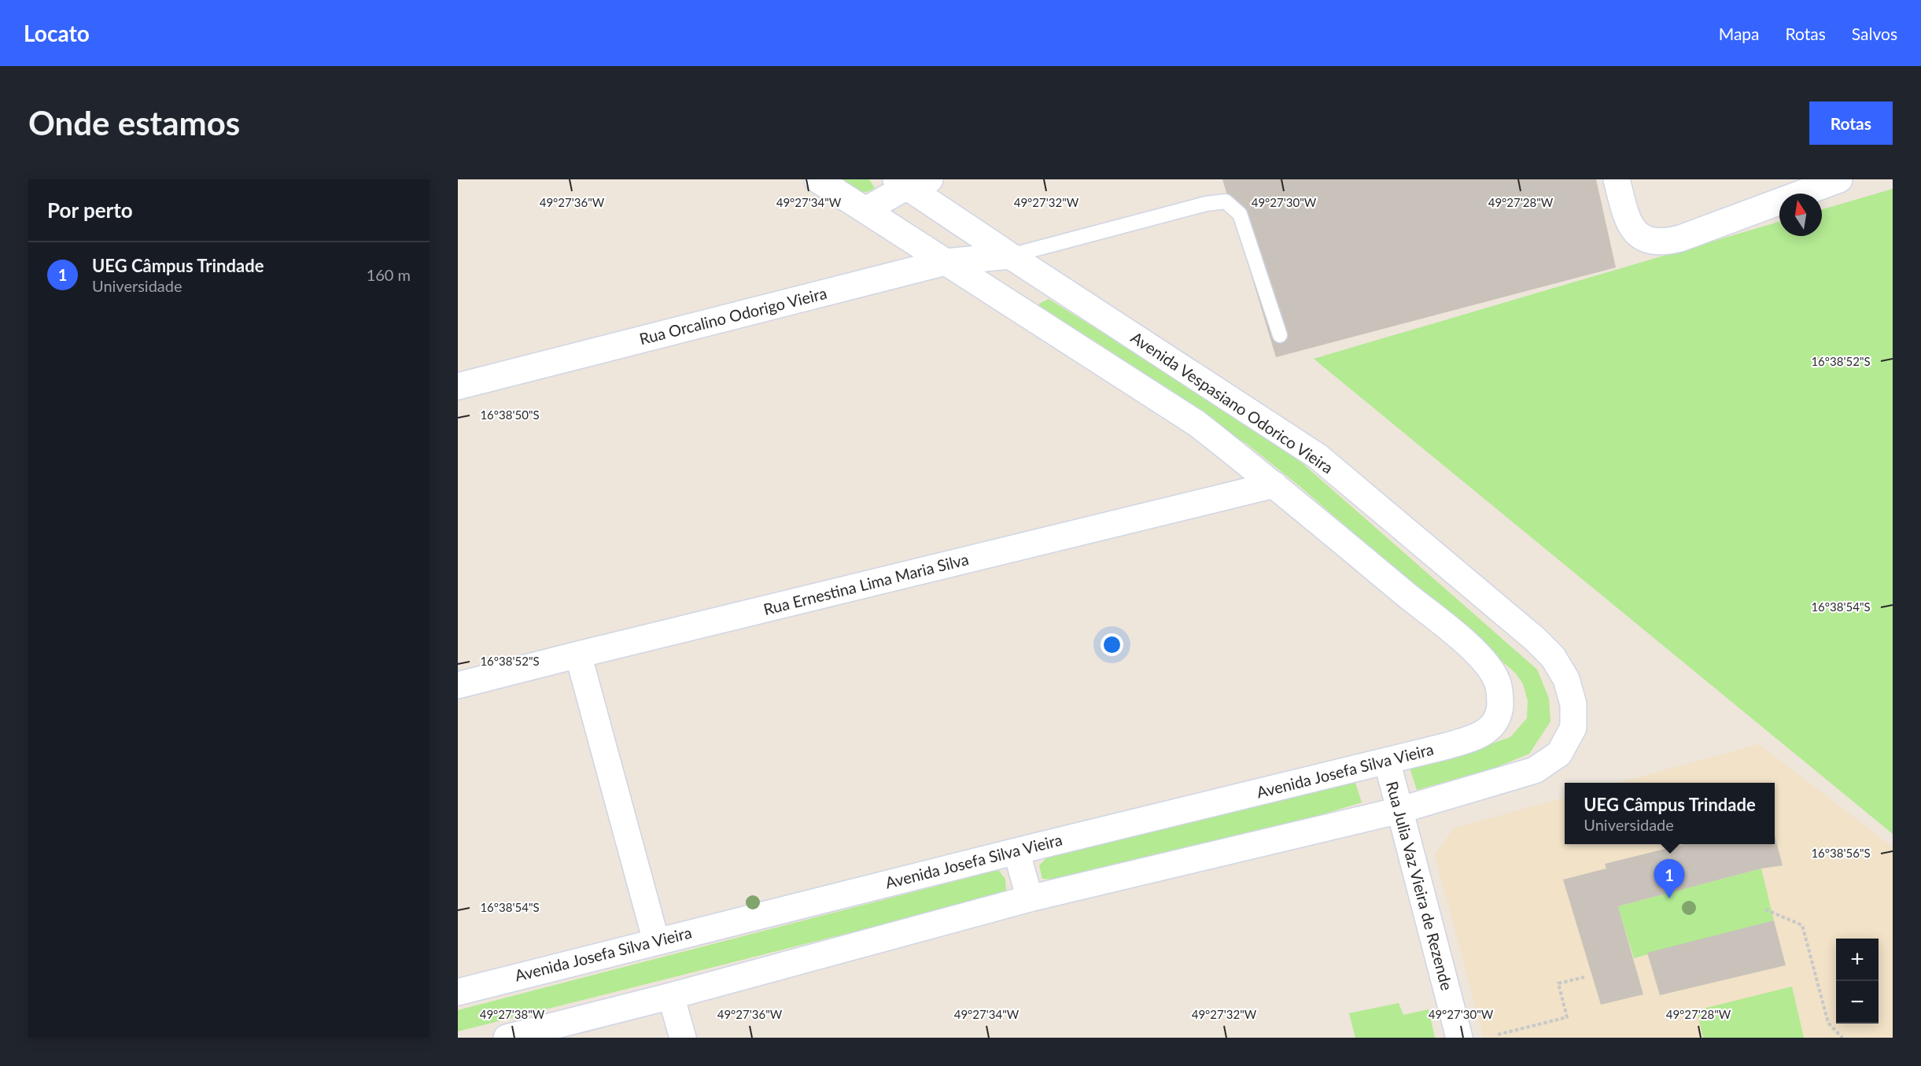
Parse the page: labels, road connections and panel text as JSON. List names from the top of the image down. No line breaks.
{"streets":{"street":["Rua Orcalino Odorigo Vieira","Avenida Vespasiano Odorico Vieira","Rua Ernestina Lima Maria Silva","Avenida Josefa Silva Vieira","Rua Julia Vaz Vieira de Rezende"]},"crossings":[["Rua Orcalino Odorigo Vieira","Avenida Vespasiano Odorico Vieira"],["Avenida Vespasiano Odorico Vieira","Rua Julia Vaz Vieira de Rezende"],["Rua Ernestina Lima Maria Silva","Avenida Josefa Silva Vieira"],["Avenida Josefa Silva Vieira","Rua Julia Vaz Vieira de Rezende"]],"north":"top","page":{"header":"Locato","nav":["Mapa","Rotas","Salvos"],"buttons":"Rotas","title":"Onde estamos","heading":"Por perto","list":[{"mark":"1","name":"UEG Câmpus Trindade","note":"Universidade","value":"160 m"}],"popup":["UEG Câmpus Trindade","Universidade"],"pins":"1","map_buttons":["+","−"]},"coordinates":["49°27'36\"W","49°27'34\"W","49°27'32\"W","49°27'30\"W","49°27'28\"W","16°38'52\"S","16°38'50\"S","16°38'54\"S","16°38'56\"S","49°27'38\"W"]}
